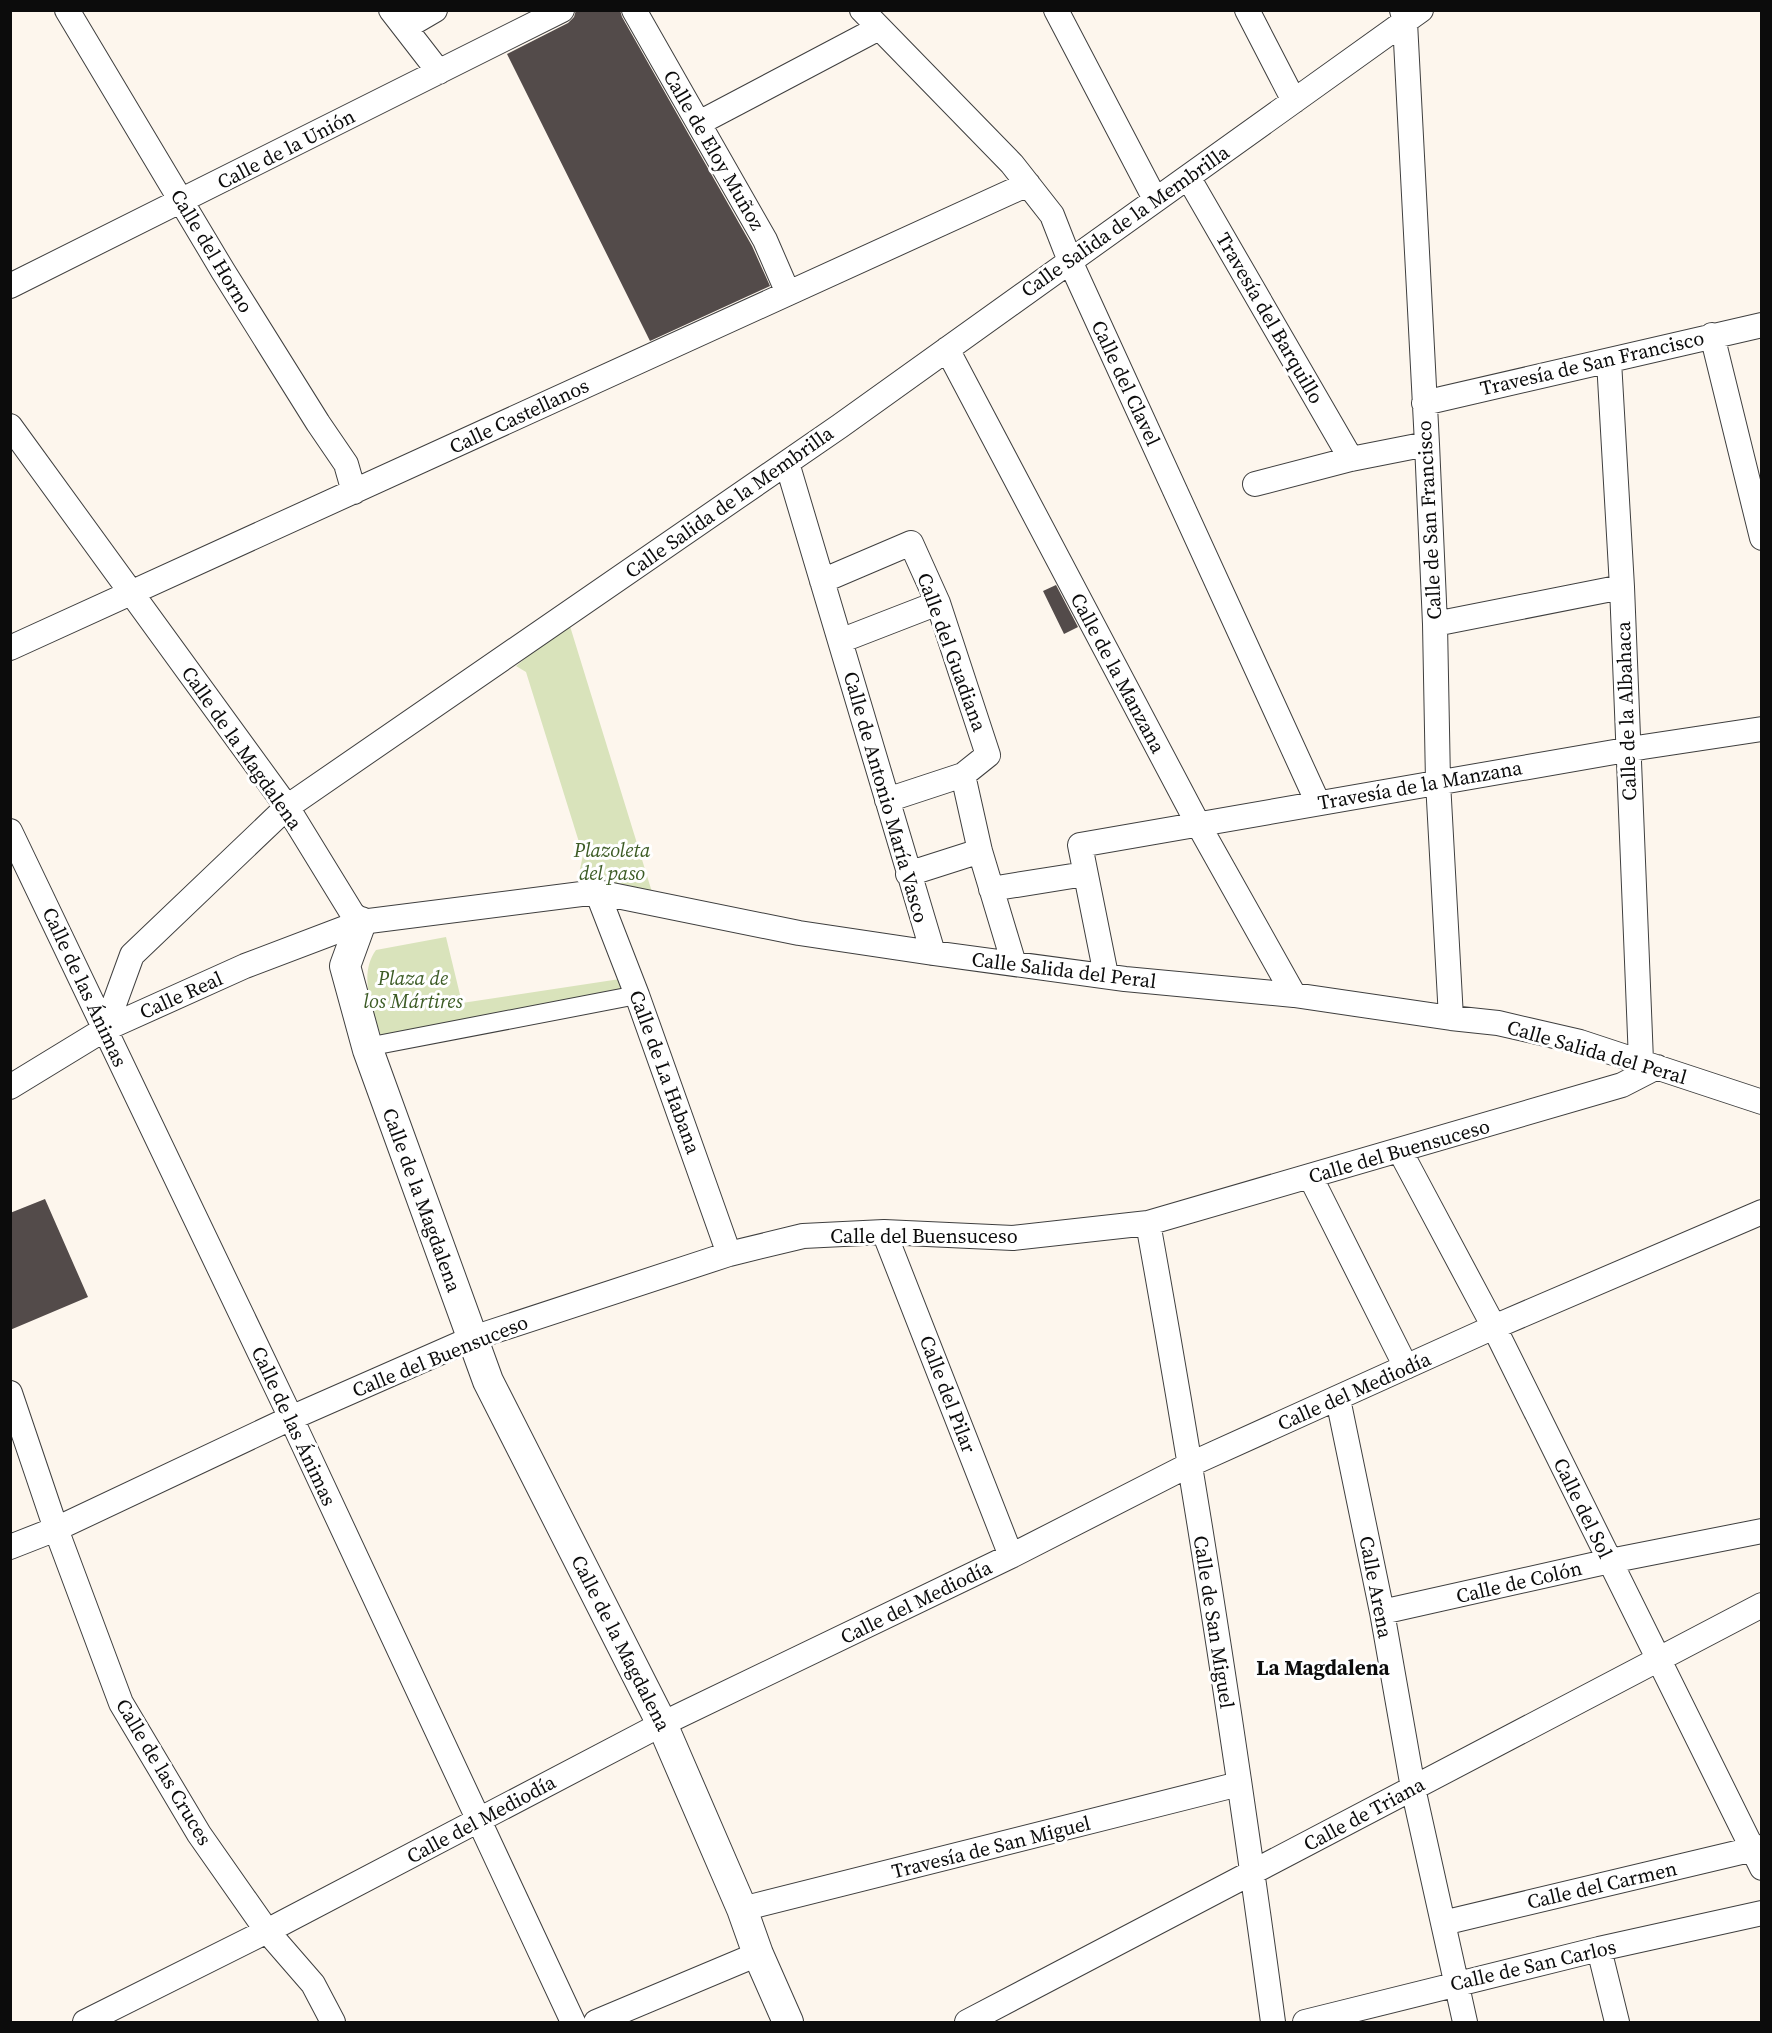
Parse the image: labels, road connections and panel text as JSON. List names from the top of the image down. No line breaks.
{"streets":{"street":["Calle de la Unión","Calle de Eloy Muñoz","Calle Salida de la Membrilla","Calle del Horno","Travesía del Barquillo","Travesía de San Francisco","Calle del Clavel","Calle Castellanos","Calle de San Francisco","Calle del Guadiana","Calle de la Manzana","Calle de la Albahaca","Calle de la Magdalena","Travesía de la Manzana","Calle de Antonio María Vasco","Calle Salida del Peral","Calle de las Ánimas","Calle Real","Calle de La Habana","Calle del Buensuceso","Calle del Mediodía","Calle del Pilar","Calle del Sol","Calle de Colón","Calle Arena","Calle de San Miguel","Calle de las Cruces","Calle de Triana","Travesía de San Miguel","Calle del Carmen","Calle de San Carlos"]},"crossings":[["Calle de la Unión","Calle del Horno"],["Calle de Eloy Muñoz","Calle Castellanos"],["Calle Salida de la Membrilla","Travesía del Barquillo"],["Calle Salida de la Membrilla","Calle del Clavel"],["Calle Salida de la Membrilla","Calle de San Francisco"],["Calle Salida de la Membrilla","Calle de la Manzana"],["Calle Salida de la Membrilla","Calle de la Magdalena"],["Calle Salida de la Membrilla","Calle de Antonio María Vasco"],["Calle Salida de la Membrilla","Calle de las Ánimas"],["Calle Salida de la Membrilla","Calle Real"],["Calle del Horno","Calle Castellanos"],["Travesía de San Francisco","Calle de San Francisco"],["Travesía de San Francisco","Calle de la Albahaca"],["Calle del Clavel","Calle Castellanos"],["Calle del Clavel","Travesía de la Manzana"],["Calle Castellanos","Calle de la Magdalena"],["Calle de San Francisco","Travesía de la Manzana"],["Calle de San Francisco","Calle Salida del Peral"],["Calle del Guadiana","Calle de Antonio María Vasco"],["Calle de la Manzana","Travesía de la Manzana"],["Calle de la Manzana","Calle Salida del Peral"],["Calle de la Albahaca","Travesía de la Manzana"],["Calle de la Albahaca","Calle Salida del Peral"],["Calle de la Albahaca","Calle del Buensuceso"],["Calle de la Magdalena","Calle Salida del Peral"],["Calle de la Magdalena","Calle Real"],["Calle de la Magdalena","Calle del Buensuceso"],["Calle de la Magdalena","Calle del Mediodía"],["Calle de la Magdalena","Travesía de San Miguel"],["Calle de Antonio María Vasco","Calle Salida del Peral"],["Calle Salida del Peral","Calle Real"],["Calle Salida del Peral","Calle de La Habana"],["Calle Salida del Peral","Calle del Buensuceso"],["Calle de las Ánimas","Calle Real"],["Calle de las Ánimas","Calle del Buensuceso"],["Calle de las Ánimas","Calle del Mediodía"],["Calle de La Habana","Calle del Buensuceso"],["Calle del Buensuceso","Calle del Pilar"],["Calle del Buensuceso","Calle del Sol"],["Calle del Buensuceso","Calle de San Miguel"],["Calle del Buensuceso","Calle de las Cruces"],["Calle del Mediodía","Calle del Pilar"],["Calle del Mediodía","Calle del Sol"],["Calle del Mediodía","Calle Arena"],["Calle del Mediodía","Calle de San Miguel"],["Calle del Mediodía","Calle de las Cruces"],["Calle del Sol","Calle de Colón"],["Calle del Sol","Calle de Triana"],["Calle del Sol","Calle del Carmen"],["Calle de Colón","Calle Arena"],["Calle Arena","Calle de Triana"],["Calle Arena","Calle del Carmen"],["Calle Arena","Calle de San Carlos"],["Calle de San Miguel","Calle de Triana"],["Calle de San Miguel","Travesía de San Miguel"]],"districts":["La Magdalena"],"parks":["Plazoleta del paso","Plaza de los Mártires"]}
